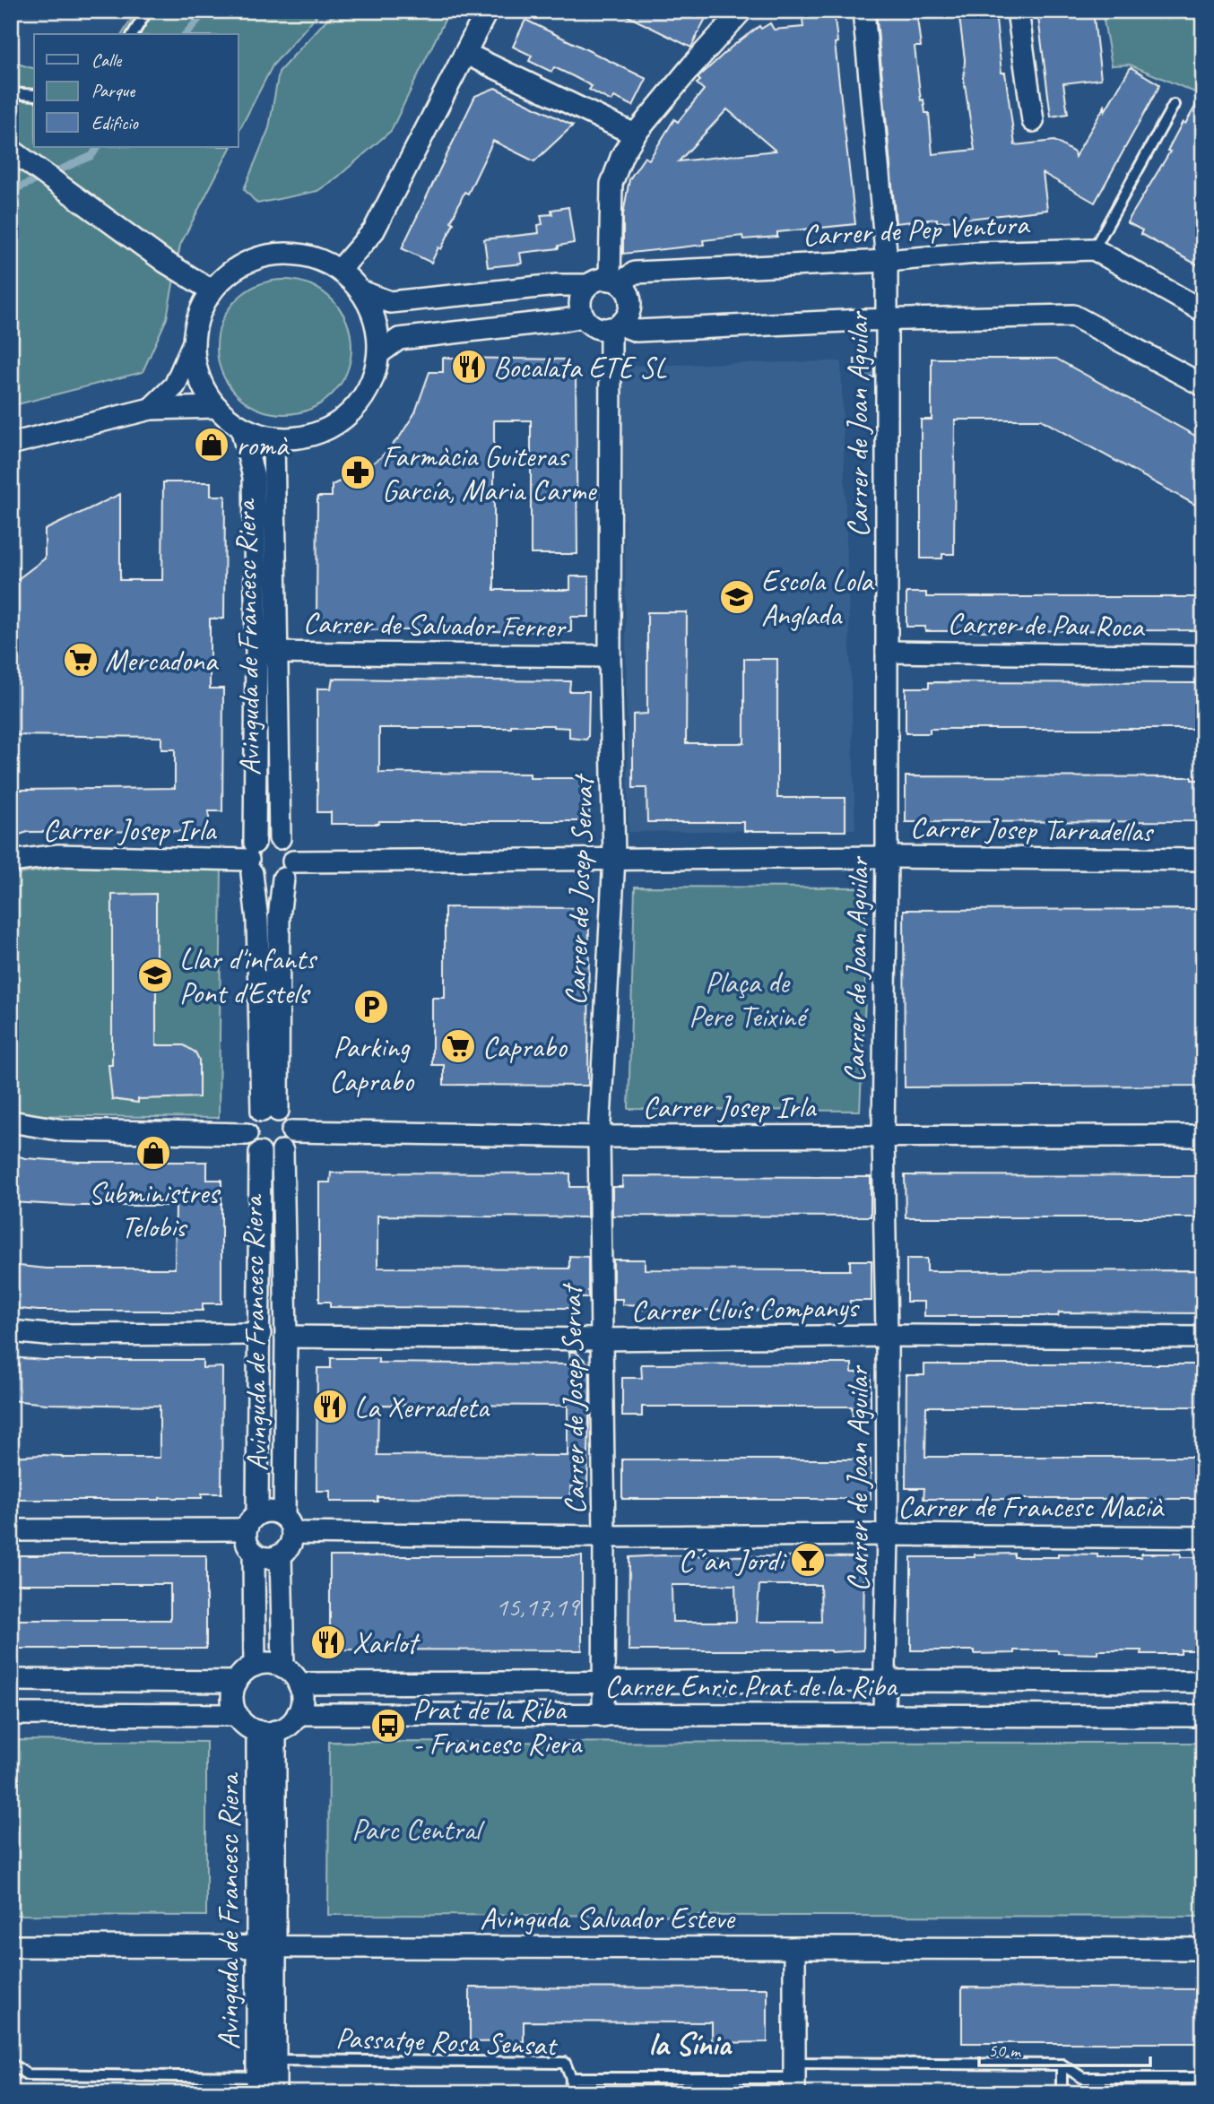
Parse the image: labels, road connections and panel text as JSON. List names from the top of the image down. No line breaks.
{"streets":{"street":["Carrer de Pep Ventura","Carrer de Joan Aguilar","Carrer de Salvador Ferrer","Carrer de Pau Roca","Avinguda de Francesc Riera","Carrer Josep Tarradellas","Carrer Josep Irla","Carrer de Josep Servat","Carrer Lluís Companys","Carrer de Francesc Macià","Carrer Enric Prat de la Riba","Avinguda Salvador Esteve"],"lane":["Passatge Rosa Sensat"]},"crossings":[["Carrer de Pep Ventura","Carrer de Joan Aguilar"],["Carrer de Pep Ventura","Carrer de Josep Servat"],["Carrer de Joan Aguilar","Carrer de Pau Roca"],["Carrer de Joan Aguilar","Carrer Josep Tarradellas"],["Carrer de Joan Aguilar","Carrer Josep Irla"],["Carrer de Joan Aguilar","Carrer Lluís Companys"],["Carrer de Joan Aguilar","Carrer de Francesc Macià"],["Carrer de Joan Aguilar","Carrer Enric Prat de la Riba"],["Carrer de Salvador Ferrer","Avinguda de Francesc Riera"],["Carrer de Salvador Ferrer","Carrer de Josep Servat"],["Avinguda de Francesc Riera","Carrer Josep Tarradellas"],["Avinguda de Francesc Riera","Carrer Josep Irla"],["Avinguda de Francesc Riera","Carrer Lluís Companys"],["Avinguda de Francesc Riera","Carrer de Francesc Macià"],["Avinguda de Francesc Riera","Carrer Enric Prat de la Riba"],["Avinguda de Francesc Riera","Avinguda Salvador Esteve"],["Avinguda de Francesc Riera","Passatge Rosa Sensat"],["Carrer Josep Tarradellas","Carrer Josep Irla"],["Carrer Josep Tarradellas","Carrer de Josep Servat"],["Carrer Josep Irla","Carrer de Josep Servat"],["Carrer de Josep Servat","Carrer Lluís Companys"],["Carrer de Josep Servat","Carrer de Francesc Macià"],["Carrer de Josep Servat","Carrer Enric Prat de la Riba"]],"districts":["la Sínia"],"parks":["Plaça de Pere Teixiné","Parc Central"],"places":{"restaurant":["Bocalata ETE SL","La Xerradeta","Xarlot"],"shop":["romà","Subministres Telobis"],"pharmacy":["Farmàcia Guiteras García, Maria Carme"],"school or university":["Escola Lola Anglada","Llar d'infants Pont d'Estels"],"supermarket":["Mercadona","Caprabo"],"parking":["Parking Caprabo"],"bar":["C´an Jordi"],"bus stop":["Prat de la Riba - Francesc Riera"]},"house_numbers":["15,17,19"],"legend":["Calle","Parque","Edificio"],"scale_bar":"50 m"}
